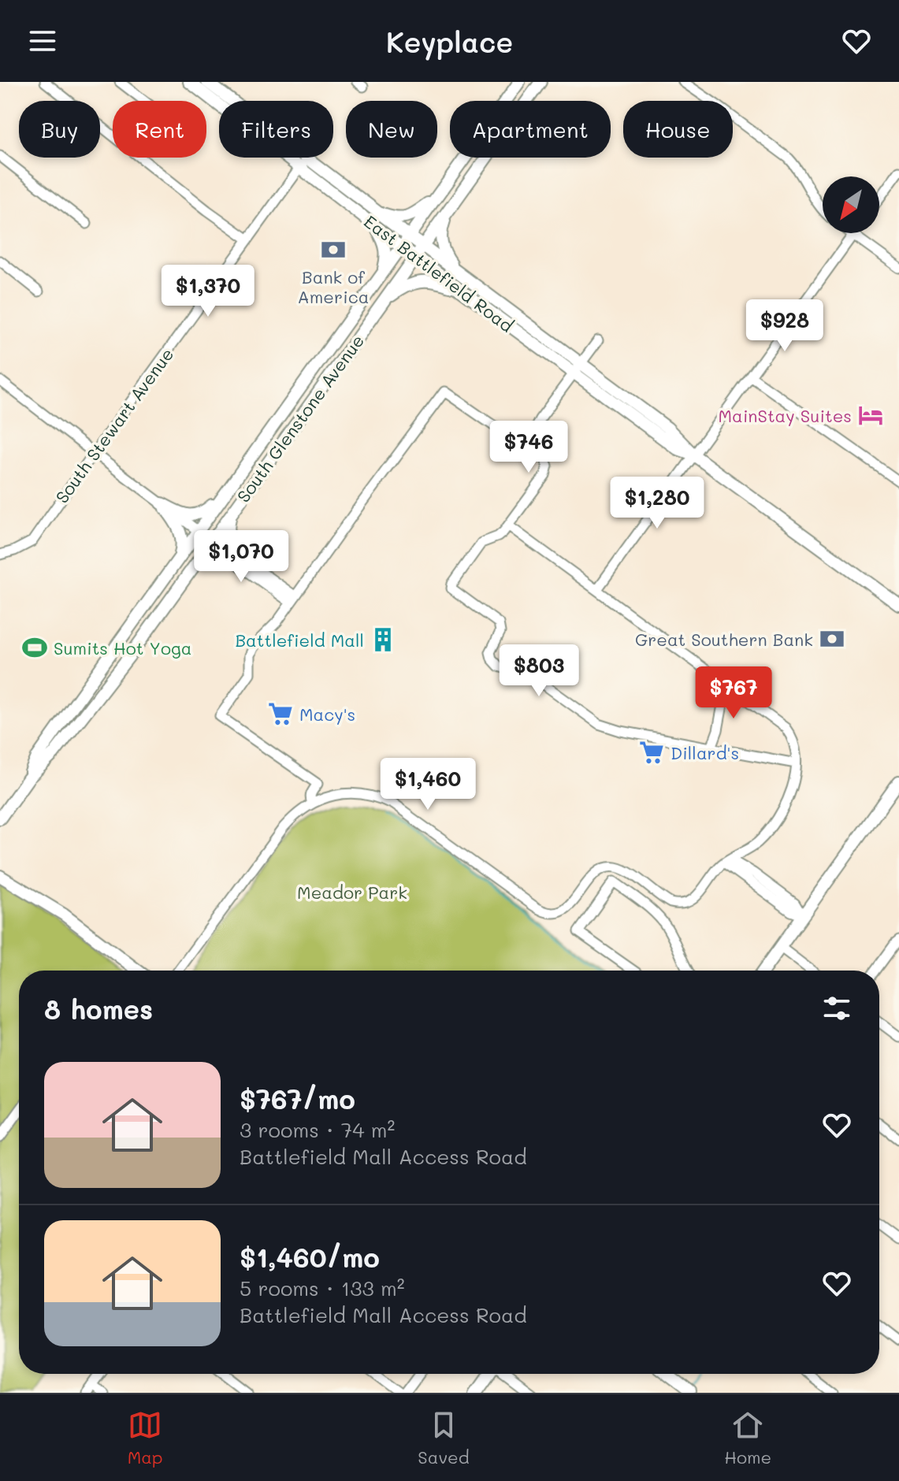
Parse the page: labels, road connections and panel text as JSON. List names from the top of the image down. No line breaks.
{"streets":{"main road":["East Battlefield Road","South Glenstone Avenue"],"street":["South Stewart Avenue"]},"crossings":[["East Battlefield Road","South Glenstone Avenue"],["East Battlefield Road","South Stewart Avenue"]],"parks":["Meador Park"],"places":{"bank":["Bank of America","Great Southern Bank"],"hotel":["MainStay Suites"],"building":["Battlefield Mall"],"sports":["Sumits Hot Yoga"],"supermarket":["Macy's","Dillard's"]},"north":"bottom left","page":{"header":"Keyplace","chip":["Buy","Rent","Filters","New","Apartment","House"],"price":["$1,370","$928","$746","$1,280","$1,070","$803","$767","$1,460"],"heading":"8 homes","list":[{"name":"$767/mo","note":"3 rooms · 74 m² · Battlefield Mall Access Road"},{"name":"$1,460/mo","note":"5 rooms · 133 m² · Battlefield Mall Access Road"}],"tabs":["Map","Saved","Home"]}}
